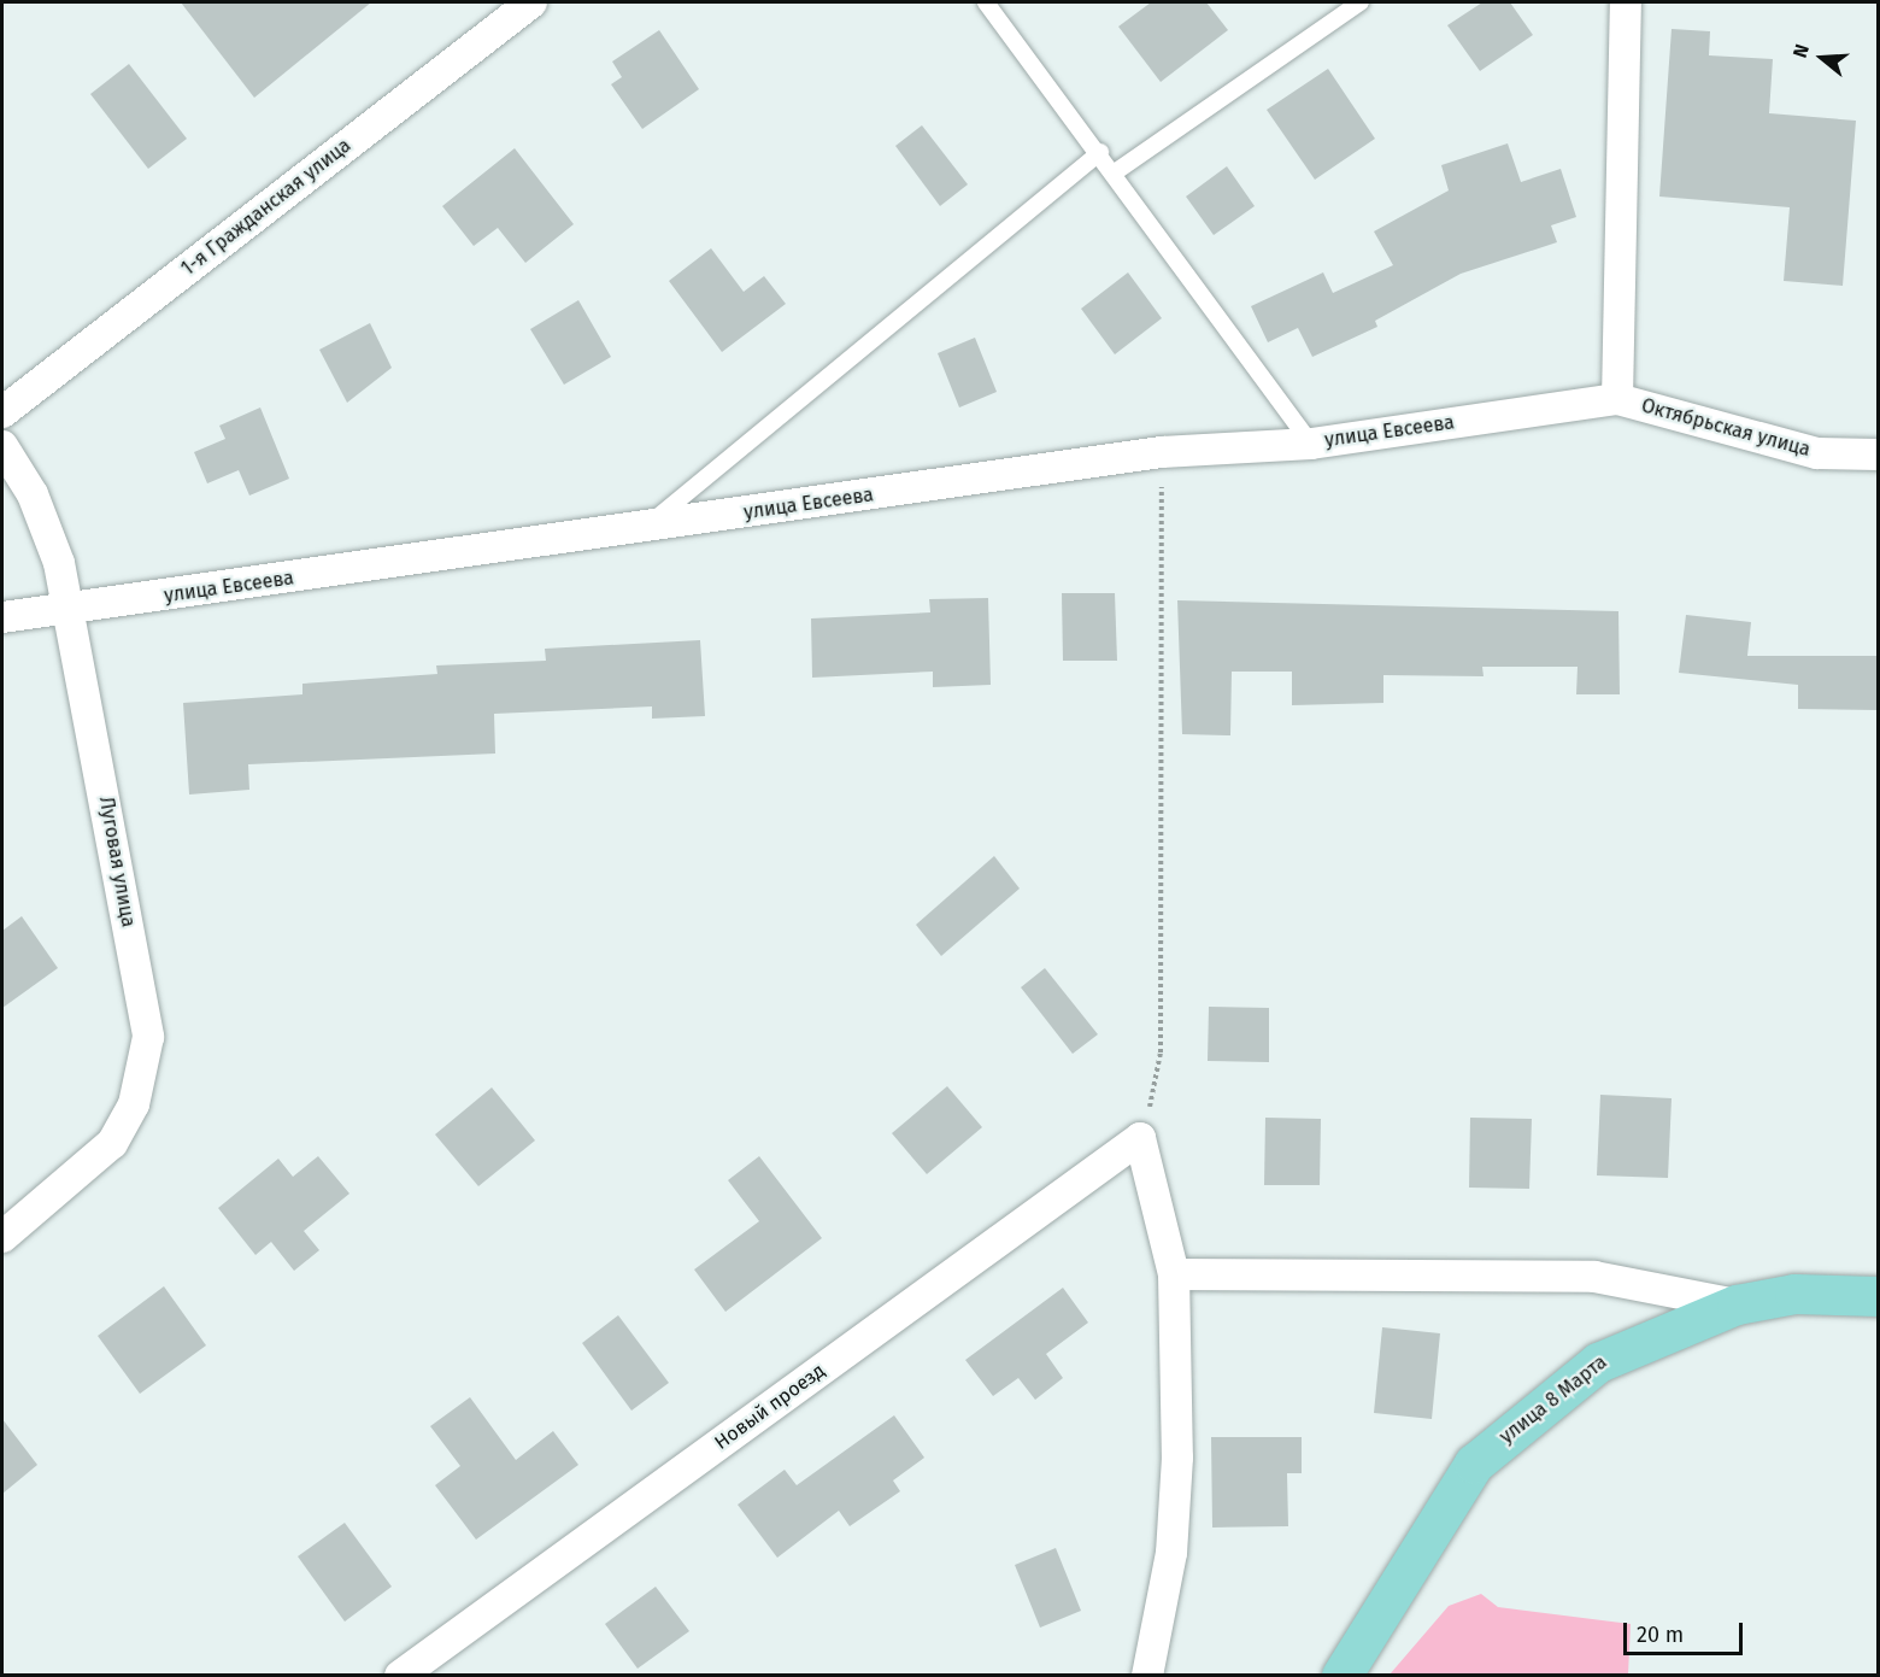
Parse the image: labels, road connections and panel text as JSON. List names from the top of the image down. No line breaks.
{"streets":{"main road":["улица 8 Марта"],"street":["1-я Гражданская улица","Октябрьская улица","улица Евсеева","Луговая улица","Новый проезд"]},"crossings":[["Октябрьская улица","улица Евсеева"],["улица Евсеева","Луговая улица"]],"scale_bar":"20 m","north":"left"}
